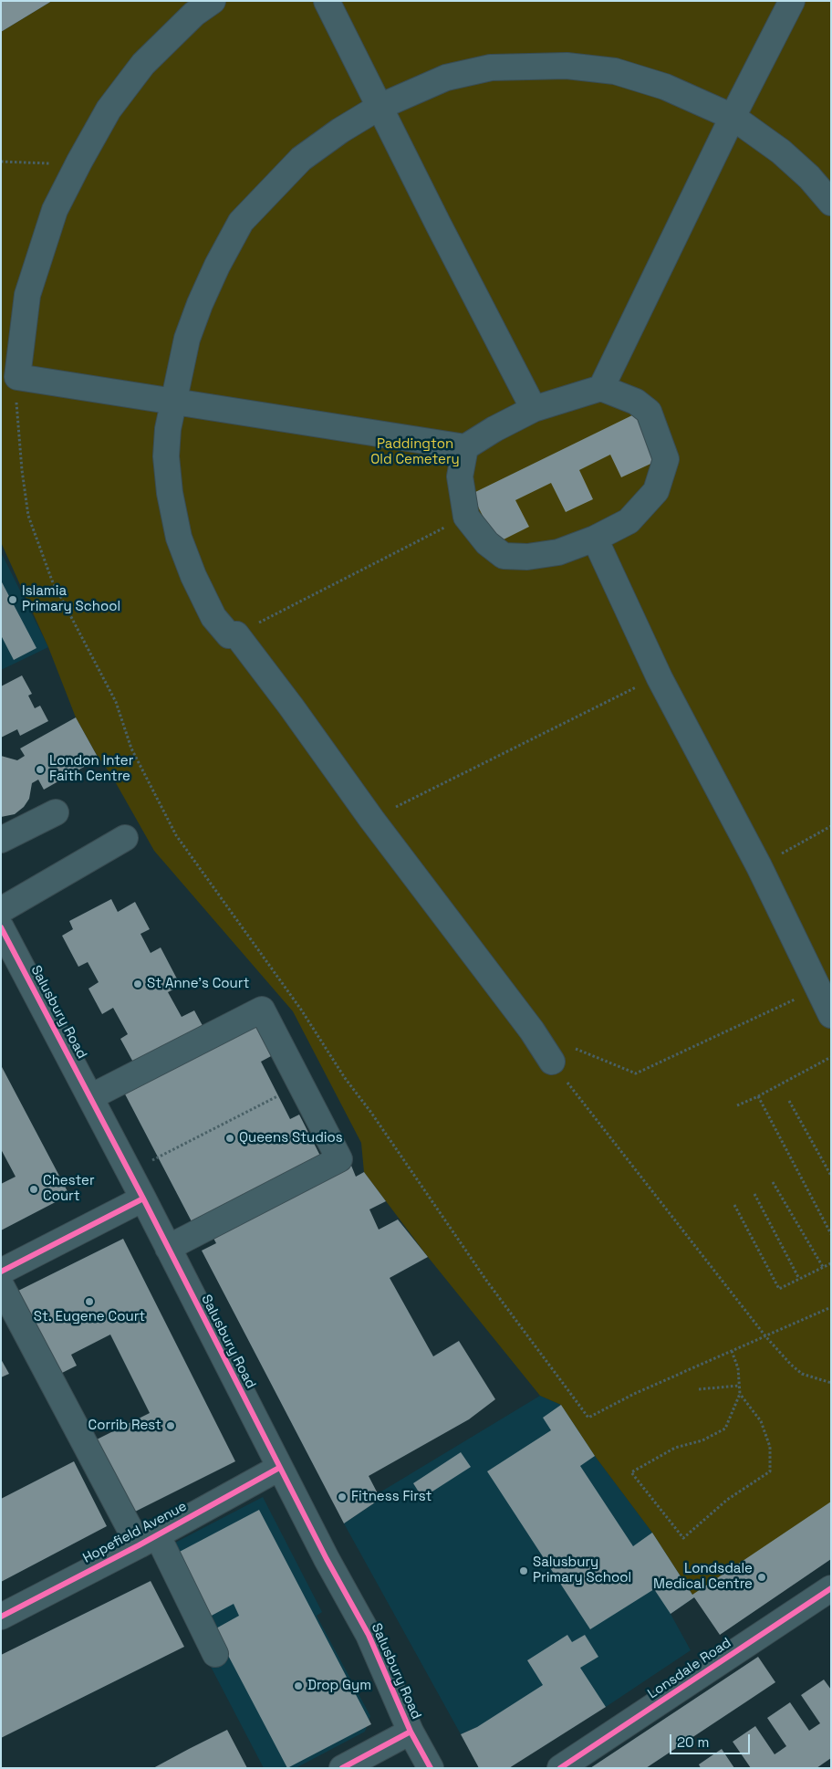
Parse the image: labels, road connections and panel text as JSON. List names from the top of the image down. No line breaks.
{"streets":{"street":["Salusbury Road","Hopefield Avenue","Lonsdale Road"]},"crossings":[["Salusbury Road","Hopefield Avenue"]],"parks":["Paddington Old Cemetery"],"places":["Islamia Primary School","London Inter Faith Centre","St Anne's Court","Queens Studios","Chester Court","St. Eugene Court","Corrib Rest","Fitness First","Salusbury Primary School","Londsdale Medical Centre","Drop Gym"],"scale_bar":"20 m"}
